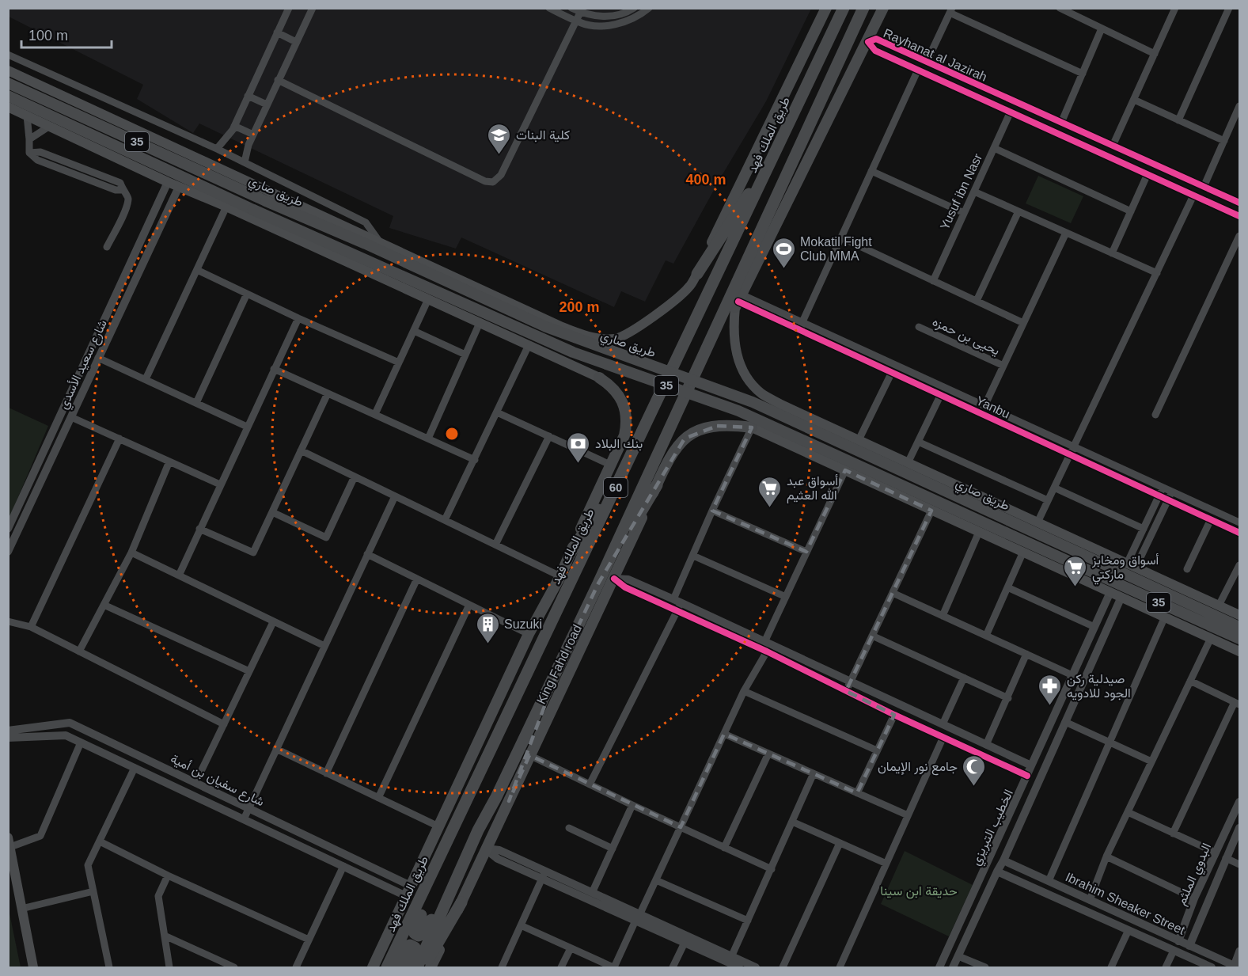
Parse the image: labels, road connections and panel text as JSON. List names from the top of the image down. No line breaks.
{"streets":{"highway":["طريق الملك فهد","60"],"main road":["35","طريق صاري","King Fahd road"],"street":["Rayhanat al Jazirah","Yusuf ibn Nasr","يحيى بن حمزه","شارع سعيد الأسدي","Yanbu","شارع سفيان بن أمية","الخطيب التبريزي","البدوي الملثم","Ibrahim Sheaker Street"]},"crossings":[["Rayhanat al Jazirah","Yusuf ibn Nasr"],["طريق الملك فهد","شارع سفيان بن أمية"],["الخطيب التبريزي","Ibrahim Sheaker Street"],["البدوي الملثم","Ibrahim Sheaker Street"]],"parks":["حديقة ابن سينا"],"places":{"school or university":["كلية البنات"],"sports":["Mokatil Fight Club MMA"],"bank":["بنك البلاد"],"supermarket":["أسواق عبد الله العثيم","أسواق ومخابز ماركتي"],"building":["Suzuki"],"pharmacy":["صيدلية ركن الجود للادويه"],"mosque":["جامع نور الإيمان"]},"scale_bar":"100 m","rings":["400 m","200 m"]}
